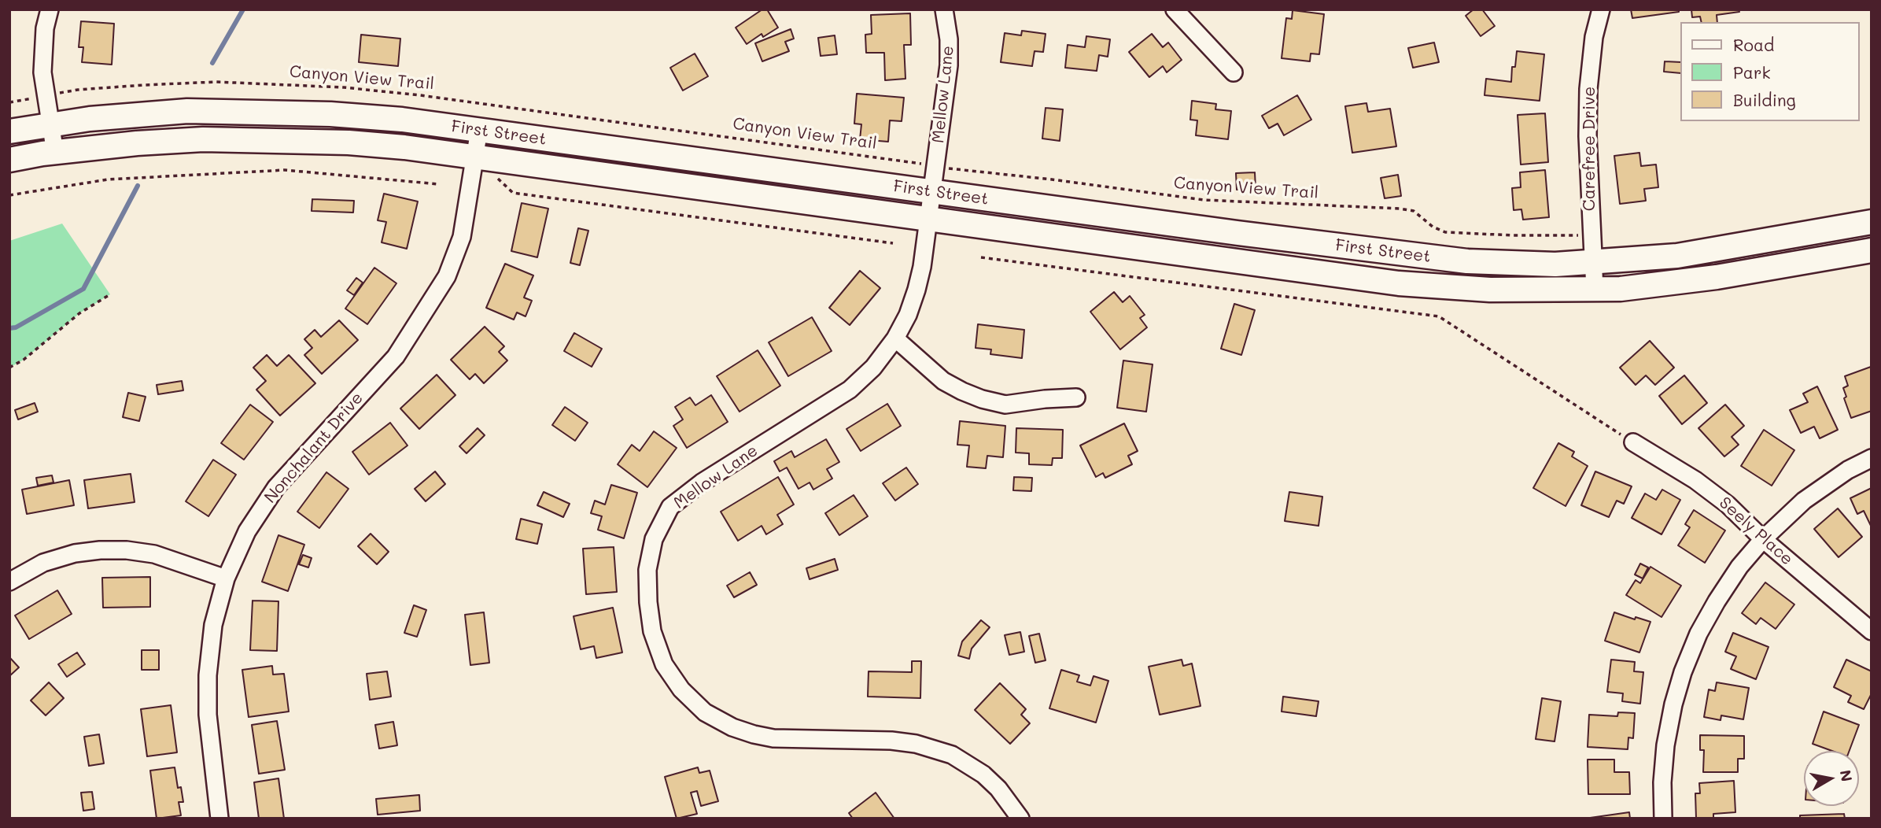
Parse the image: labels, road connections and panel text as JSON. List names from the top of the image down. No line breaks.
{"streets":{"main road":["First Street"],"street":["Mellow Lane","Carefree Drive","Nonchalant Drive","Seely Place"],"path":["Canyon View Trail"]},"crossings":[["Canyon View Trail","Mellow Lane"],["Canyon View Trail","Carefree Drive"],["Mellow Lane","First Street"],["First Street","Carefree Drive"],["First Street","Nonchalant Drive"]],"legend":["Road","Park","Building"],"north":"right"}
